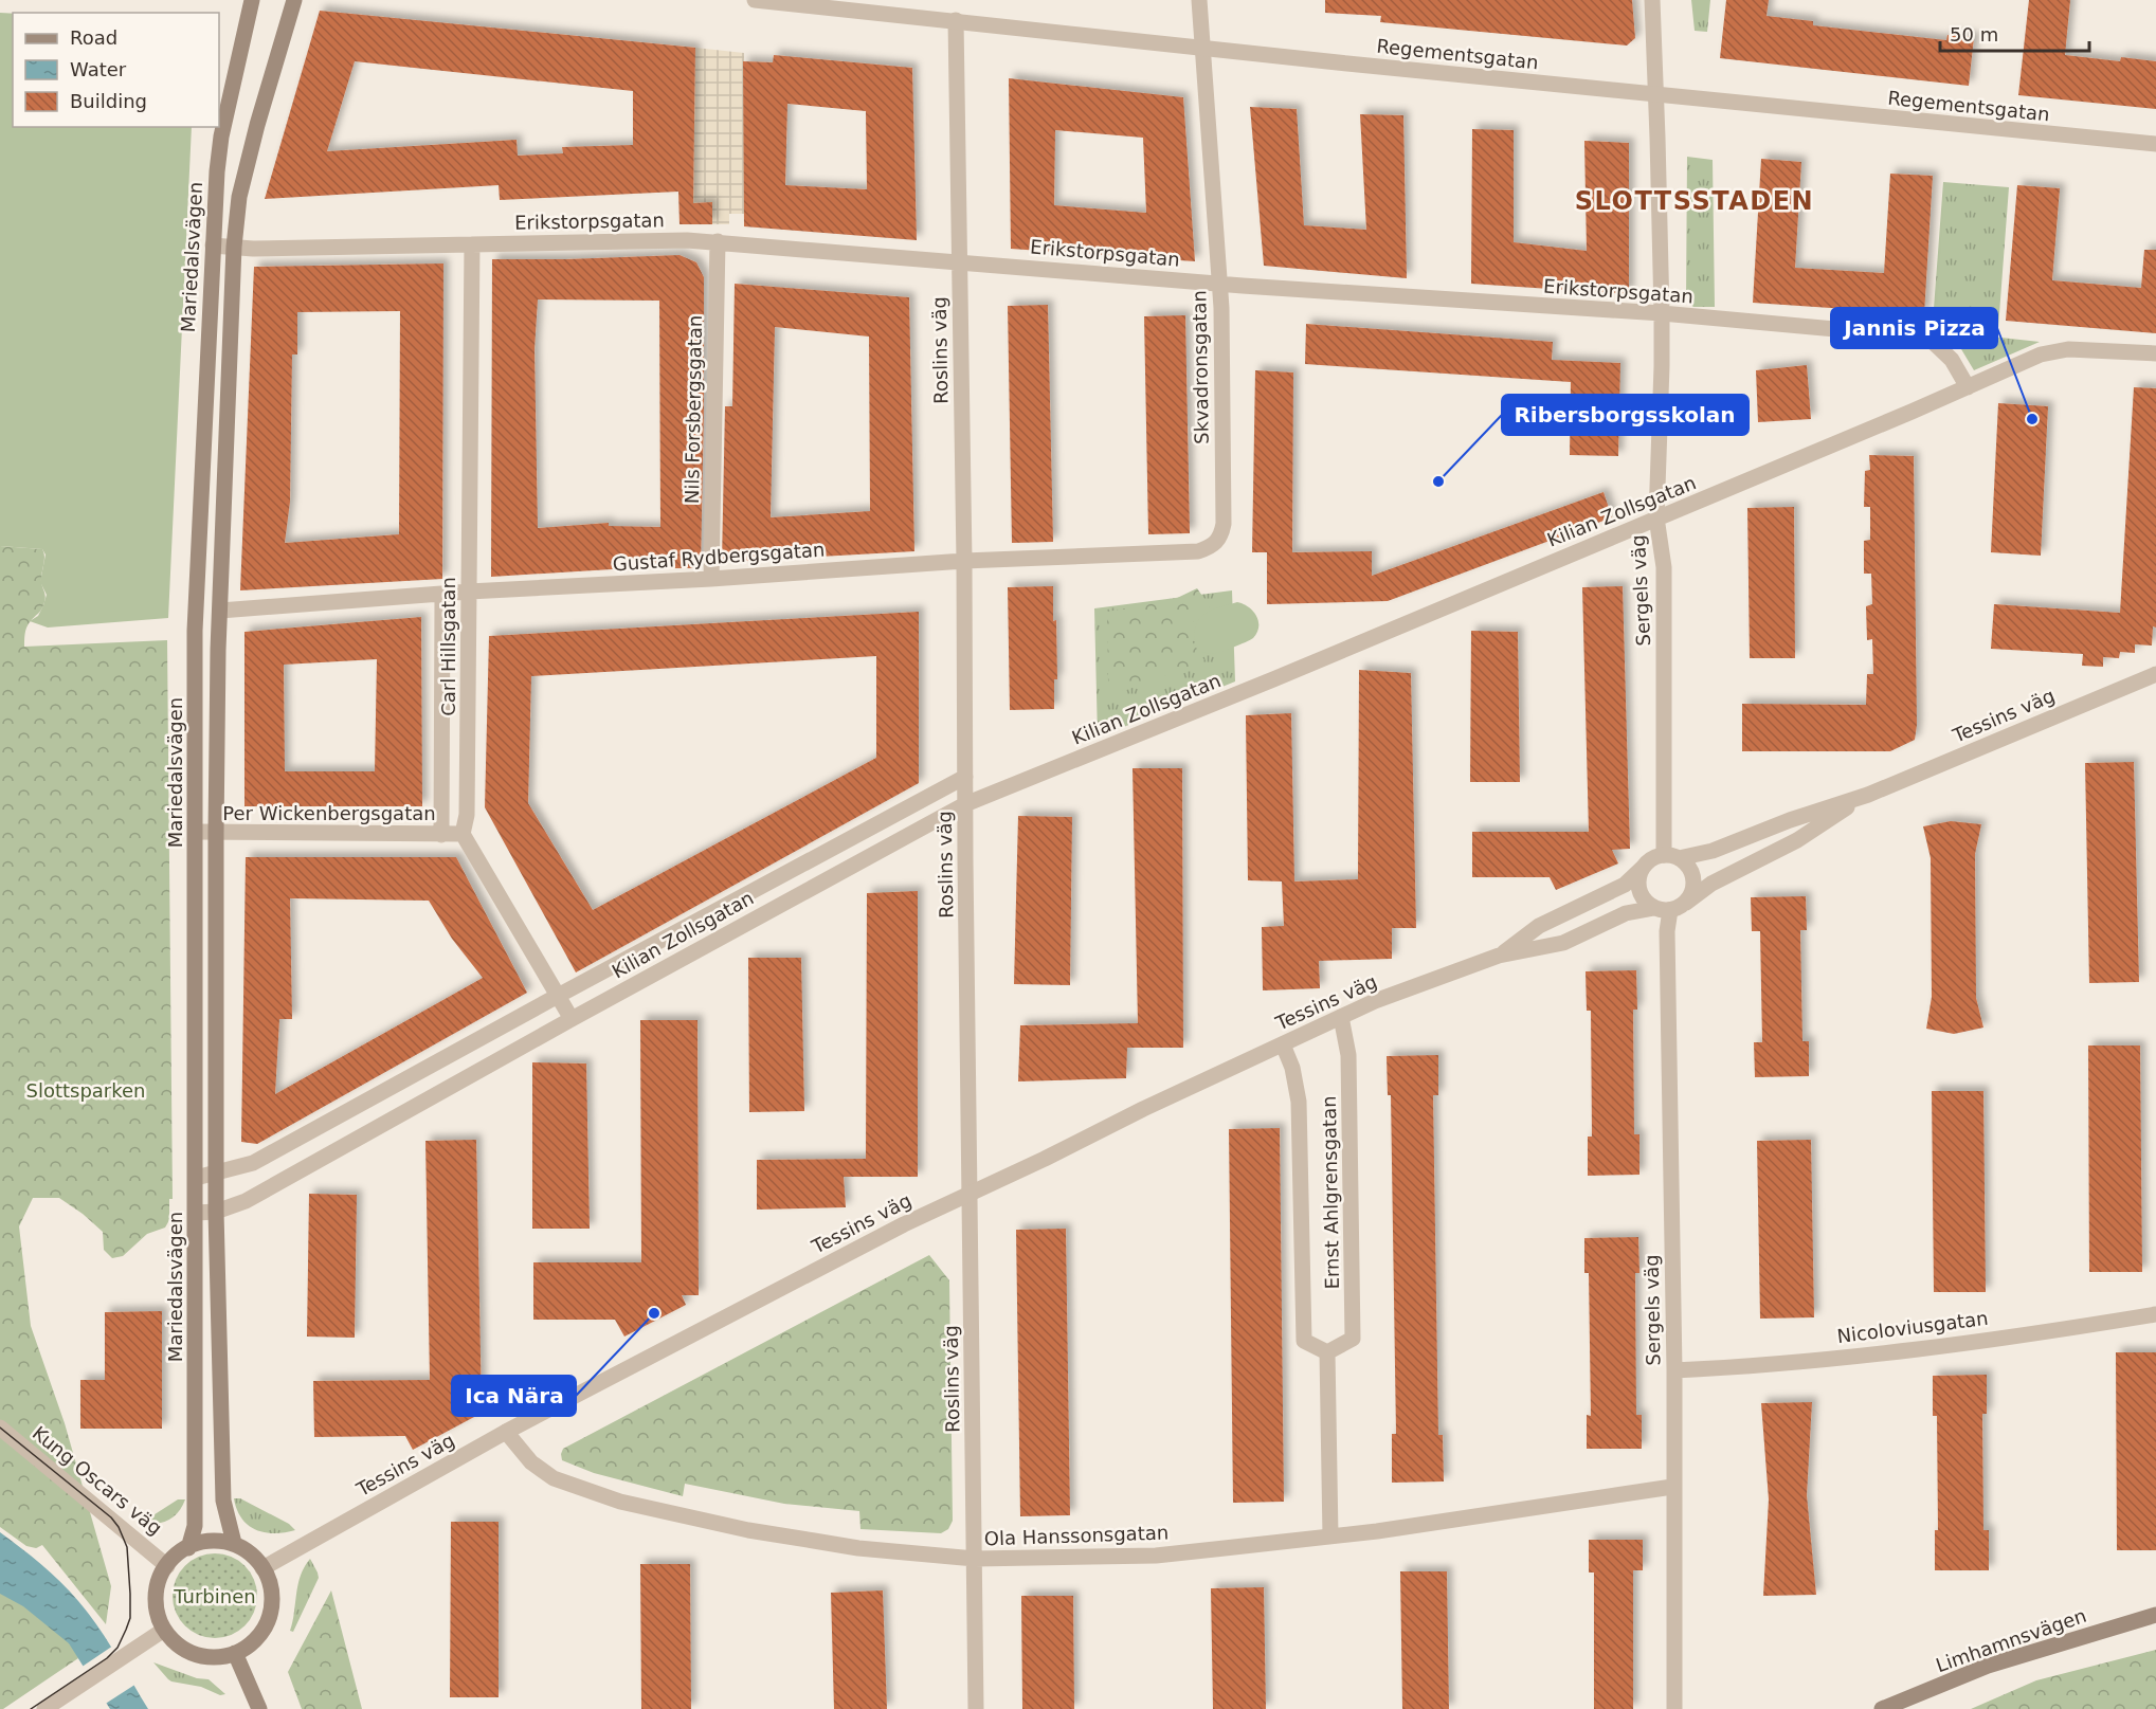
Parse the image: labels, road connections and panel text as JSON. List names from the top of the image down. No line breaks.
{"streets":{"main road":["Mariedalsvägen","Limhamnsvägen"],"street":["Regementsgatan","Erikstorpsgatan","Roslins väg","Skvadronsgatan","Nils Forsbergsgatan","Kilian Zollsgatan","Gustaf Rydbergsgatan","Sergels väg","Carl Hillsgatan","Tessins väg","Per Wickenbergsgatan","Ernst Ahlgrensgatan","Nicoloviusgatan","Kung Oscars väg","Ola Hanssonsgatan"]},"crossings":[["Regementsgatan","Roslins väg"],["Regementsgatan","Skvadronsgatan"],["Regementsgatan","Sergels väg"],["Erikstorpsgatan","Mariedalsvägen"],["Erikstorpsgatan","Roslins väg"],["Erikstorpsgatan","Skvadronsgatan"],["Erikstorpsgatan","Nils Forsbergsgatan"],["Erikstorpsgatan","Kilian Zollsgatan"],["Erikstorpsgatan","Sergels väg"],["Erikstorpsgatan","Carl Hillsgatan"],["Mariedalsvägen","Kilian Zollsgatan"],["Mariedalsvägen","Tessins väg"],["Mariedalsvägen","Per Wickenbergsgatan"],["Mariedalsvägen","Kung Oscars väg"],["Roslins väg","Kilian Zollsgatan"],["Roslins väg","Gustaf Rydbergsgatan"],["Roslins väg","Tessins väg"],["Roslins väg","Ola Hanssonsgatan"],["Skvadronsgatan","Gustaf Rydbergsgatan"],["Nils Forsbergsgatan","Gustaf Rydbergsgatan"],["Kilian Zollsgatan","Sergels väg"],["Gustaf Rydbergsgatan","Carl Hillsgatan"],["Sergels väg","Tessins väg"],["Sergels väg","Nicoloviusgatan"],["Sergels väg","Ola Hanssonsgatan"],["Carl Hillsgatan","Per Wickenbergsgatan"],["Tessins väg","Ernst Ahlgrensgatan"],["Tessins väg","Kung Oscars väg"],["Tessins väg","Ola Hanssonsgatan"]],"districts":["SLOTTSSTADEN"],"parks":["Slottsparken","Turbinen"],"places":["Jannis Pizza","Ribersborgsskolan","Ica Nära"],"legend":["Road","Water","Building"],"scale_bar":"50 m"}
